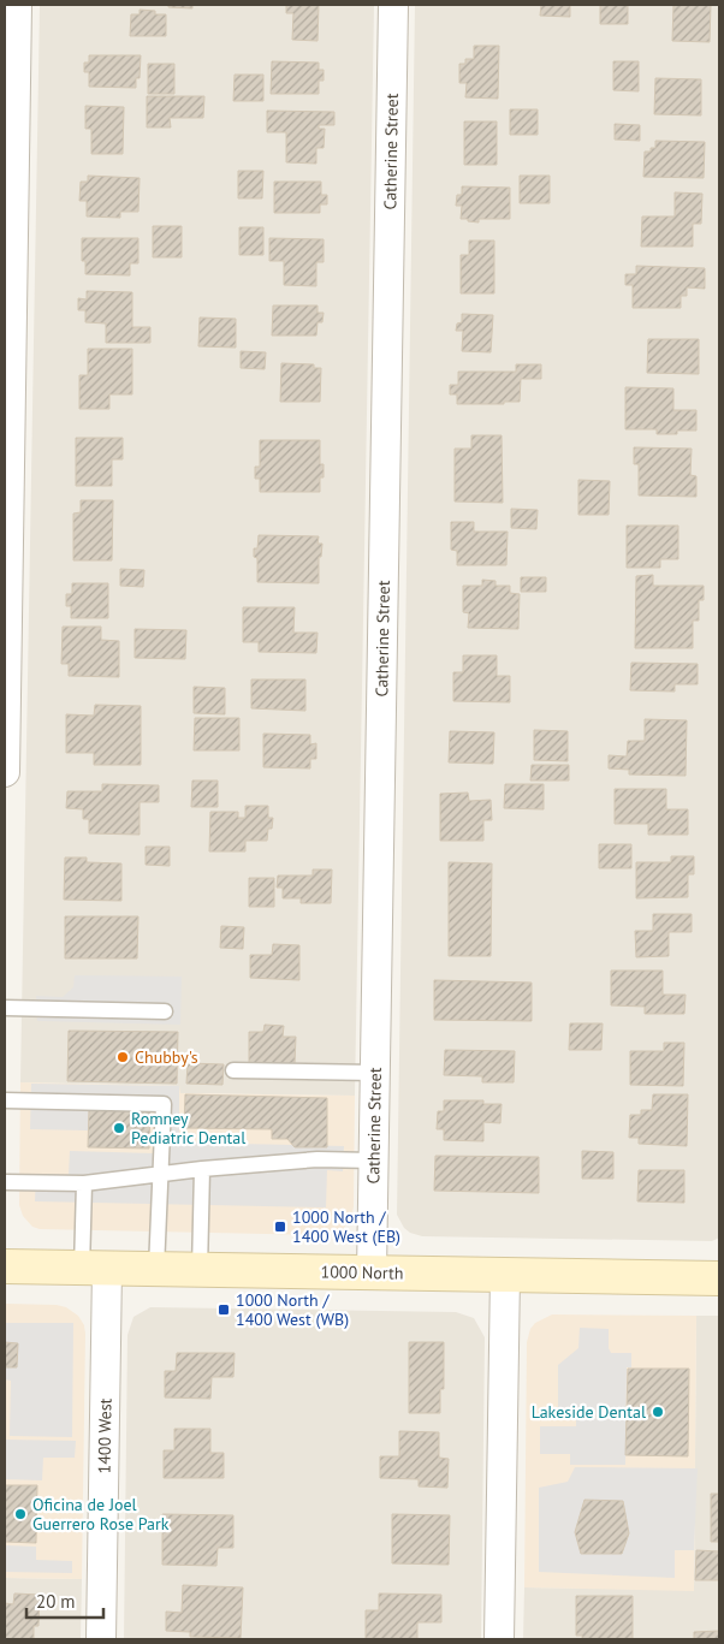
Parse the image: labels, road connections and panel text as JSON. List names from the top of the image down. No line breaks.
{"streets":{"street":["Catherine Street","1000 North","1400 West"]},"crossings":[["Catherine Street","1000 North"],["1000 North","1400 West"]],"places":{"other":["Chubby's","Romney Pediatric Dental","Lakeside Dental","Oficina de Joel Guerrero Rose Park"],"transit":["1000 North / 1400 West (EB)","1000 North / 1400 West (WB)"]},"scale_bar":"20 m"}
